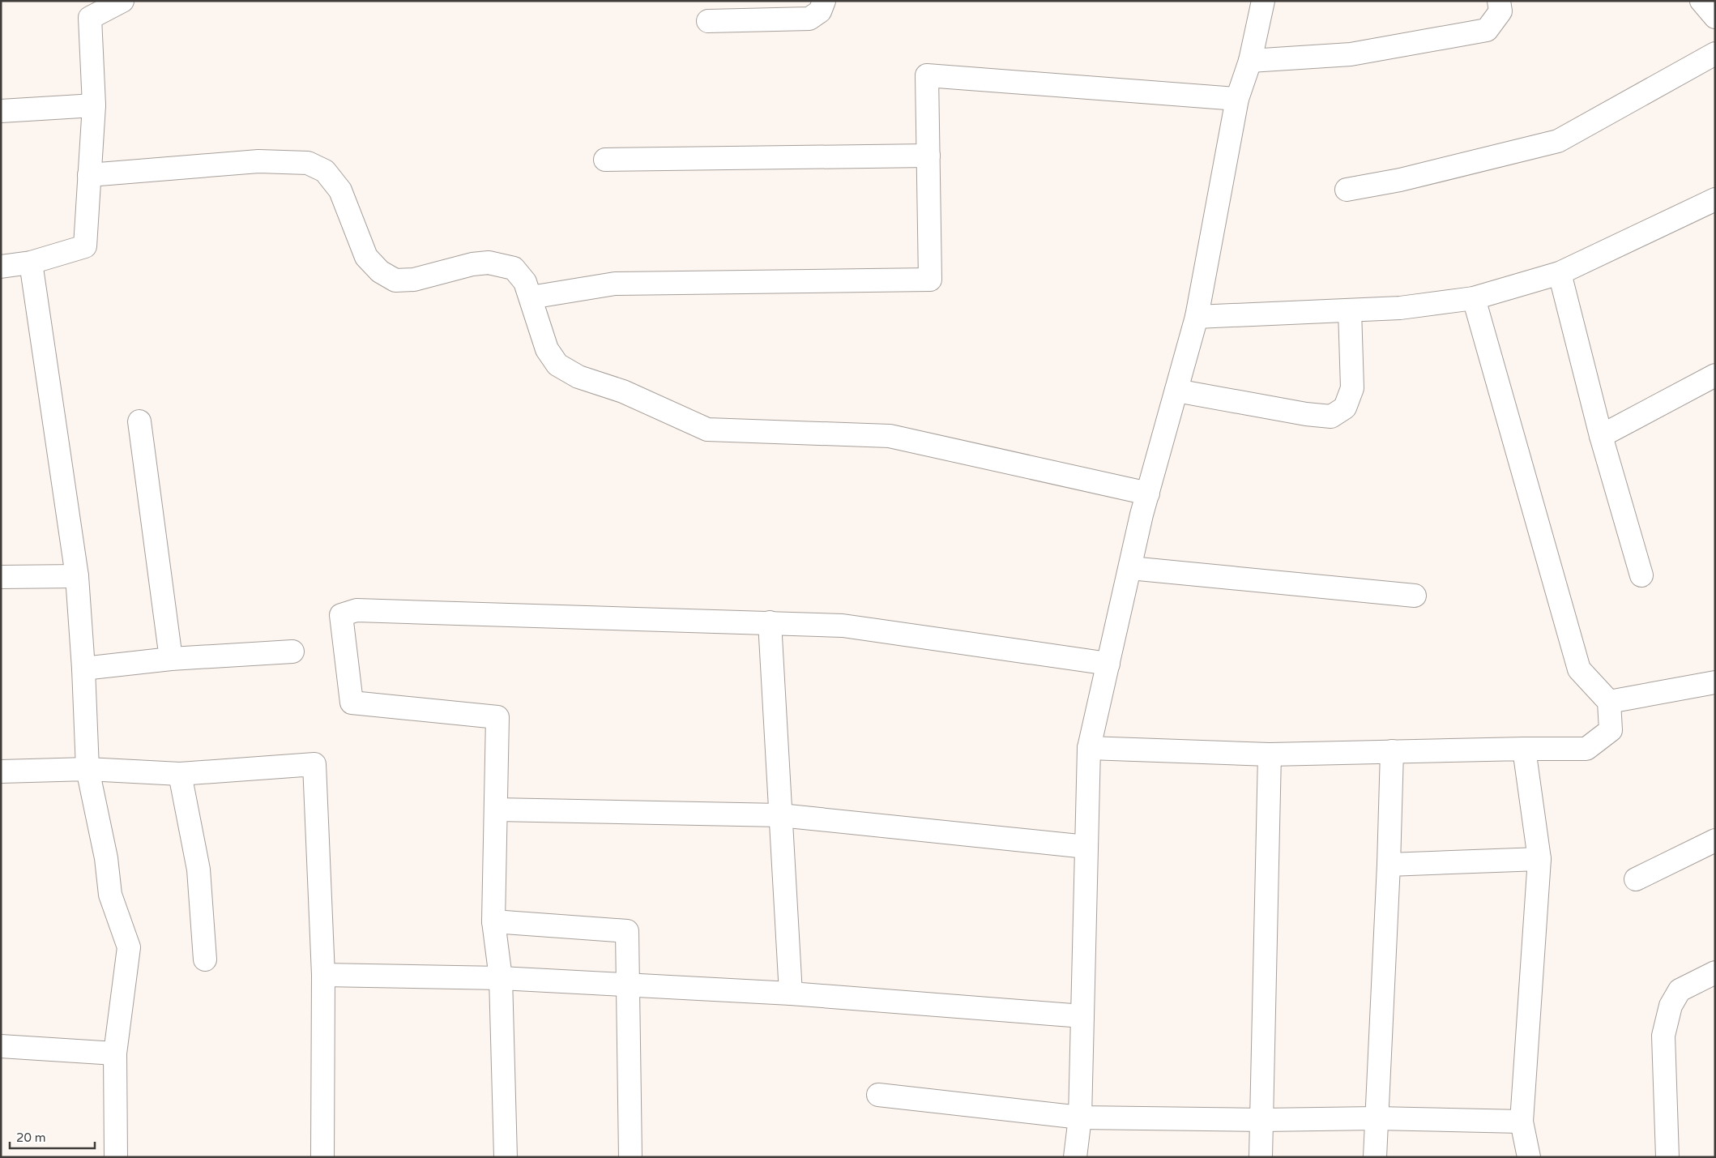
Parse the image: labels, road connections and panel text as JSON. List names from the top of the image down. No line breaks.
{"scale_bar":"20 m"}
